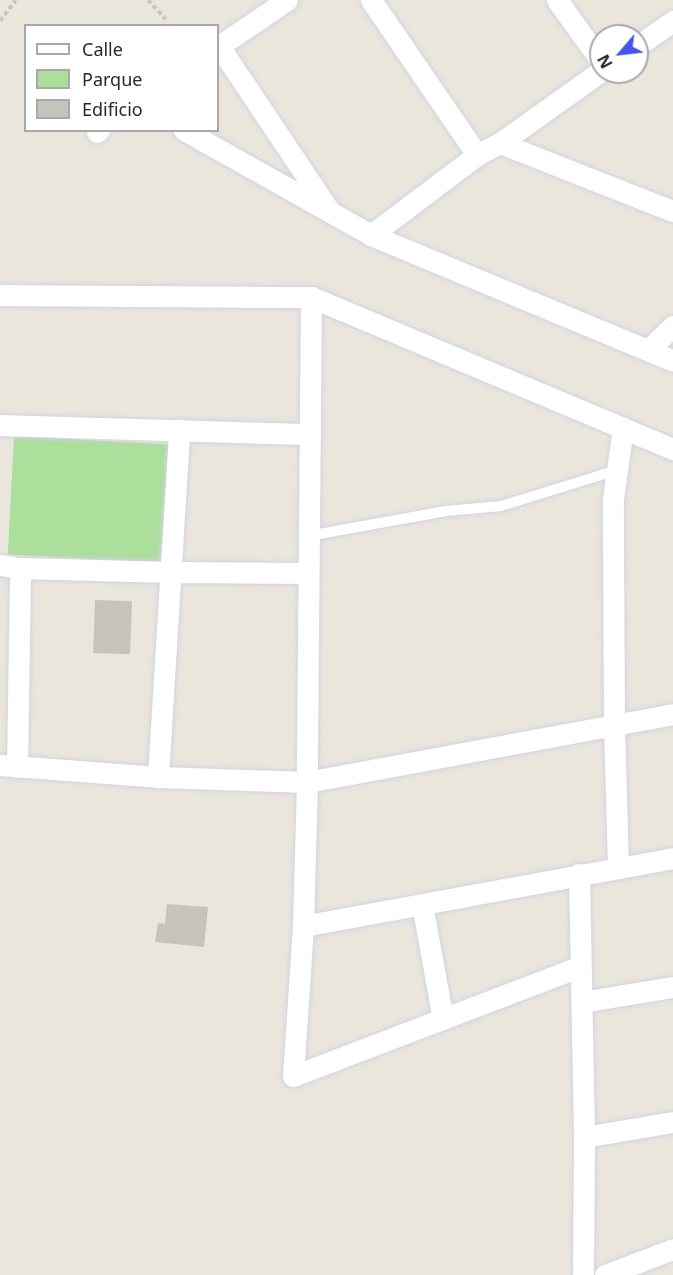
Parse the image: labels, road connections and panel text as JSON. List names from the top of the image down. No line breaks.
{"legend":["Calle","Parque","Edificio"],"north":"bottom left"}
